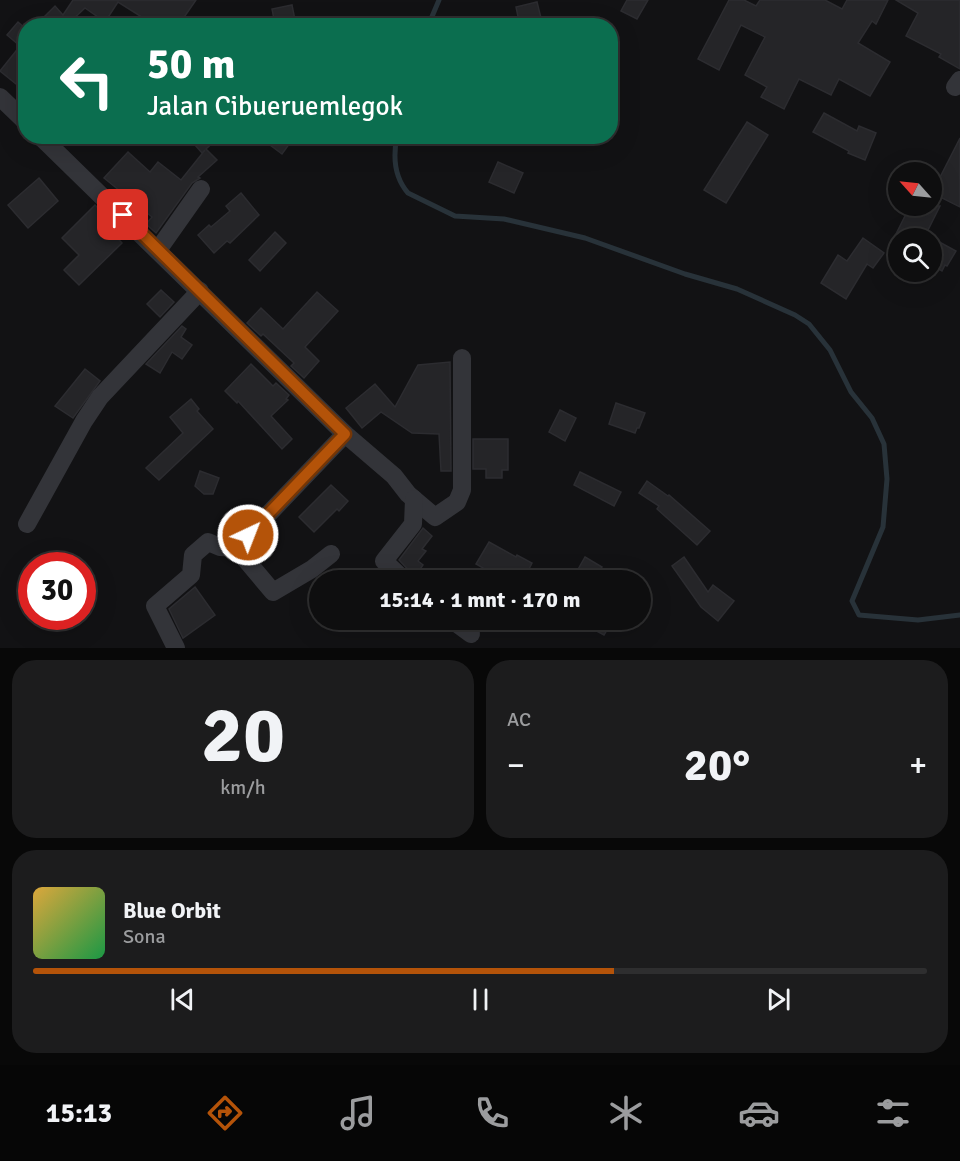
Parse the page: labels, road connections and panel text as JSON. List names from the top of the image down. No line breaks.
{"north":"top left","page":{"turn":["50 m","Jalan Cibueruemlegok"],"limit":"30","trip":"15:14 · 1 mnt · 170 m","tile":[["20","km/h"],"AC"],"heat":["−","20°","+"],"song":["Blue Orbit","Sona"],"tabs":"15:13"}}
